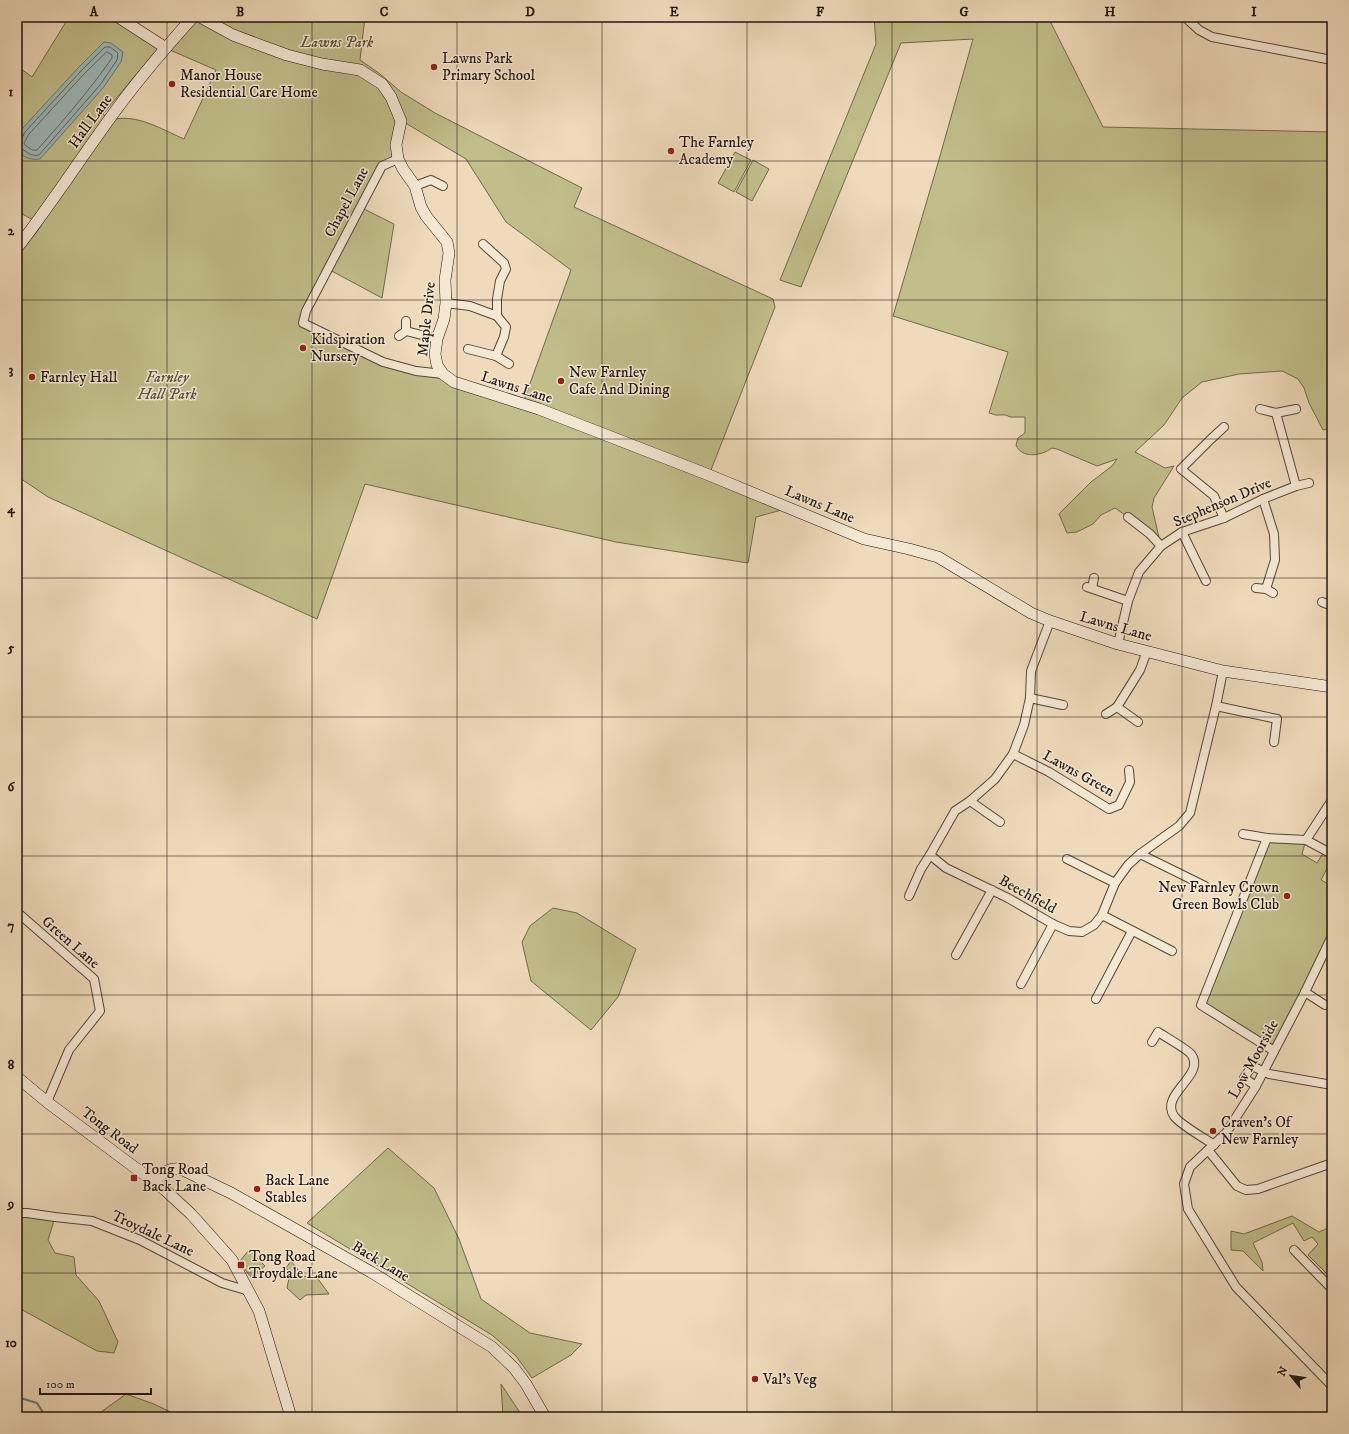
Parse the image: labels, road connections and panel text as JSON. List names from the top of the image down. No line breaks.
{"streets":{"street":["Hall Lane","Chapel Lane","Maple Drive","Lawns Lane","Stephenson Drive","Lawns Green","Beechfield","Green Lane","Low Moorside","Tong Road","Troydale Lane","Back Lane"]},"crossings":[["Chapel Lane","Maple Drive"],["Chapel Lane","Lawns Lane"],["Maple Drive","Lawns Lane"],["Lawns Lane","Stephenson Drive"],["Lawns Lane","Beechfield"],["Green Lane","Tong Road"],["Tong Road","Troydale Lane"],["Tong Road","Back Lane"]],"parks":["Lawns Park","Farnley Hall Park"],"places":{"other":["Lawns Park Primary School","Manor House Residential Care Home","The Farnley Academy","Kidspiration Nursery","Farnley Hall","New Farnley Cafe And Dining","New Farnley Crown Green Bowls Club","Craven's Of New Farnley","Back Lane Stables","Val's Veg"],"transit":["Tong Road Back Lane","Tong Road Troydale Lane"]},"scale_bar":"100 m","north":"top left","grid":{"columns":["A","B","C","D","E","F","G","H","I"],"rows":["1","2","3","4","5","6","7","8","9","10"]}}
